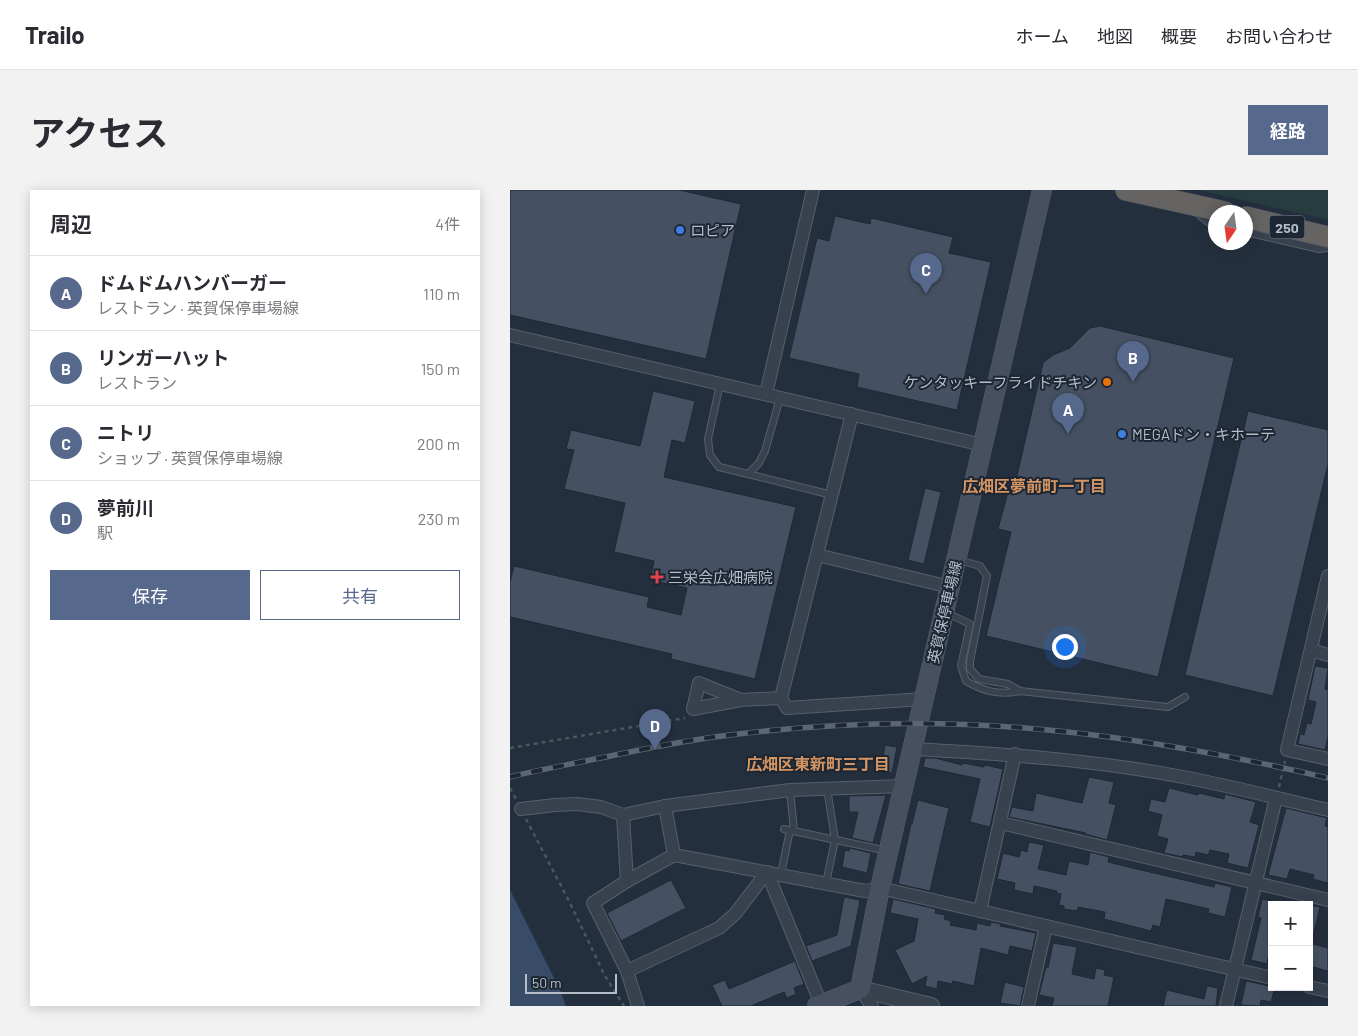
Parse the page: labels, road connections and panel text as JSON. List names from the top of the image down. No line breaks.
{"streets":{"highway":["250"],"main road":["英賀保停車場線"]},"districts":["広畑区夢前町一丁目","広畑区東新町三丁目"],"places":{"other":["ロピア","ケンタッキーフライドチキン","MEGAドン・キホーテ"],"health":["三栄会広畑病院"]},"scale_bar":"50 m","north":"bottom","page":{"header":"Trailo","nav":["ホーム","地図","概要","お問い合わせ"],"title":"アクセス","buttons":["経路",["保存","共有"]],"heading":["周辺","4件"],"pins":["C","B","A","D"],"list":[{"mark":"A","name":"ドムドムハンバーガー","note":"レストラン · 英賀保停車場線","value":"110 m"},{"mark":"B","name":"リンガーハット","note":"レストラン","value":"150 m"},{"mark":"C","name":"ニトリ","note":"ショップ · 英賀保停車場線","value":"200 m"},{"mark":"D","name":"夢前川","note":"駅","value":"230 m"}],"map_buttons":["+","−"],"scale":"50 m"}}
